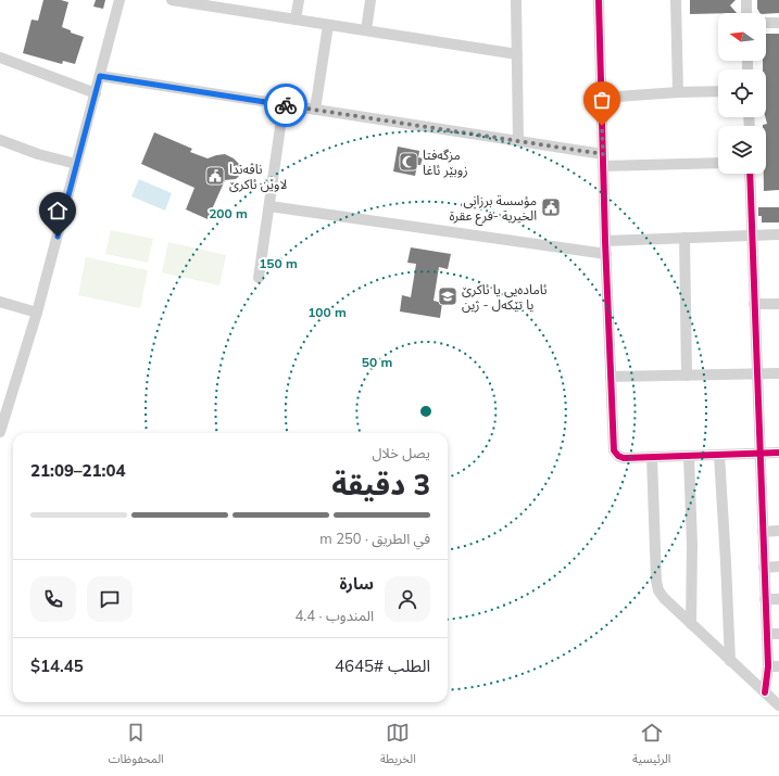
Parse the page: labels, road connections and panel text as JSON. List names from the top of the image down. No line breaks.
{"places":{"mosque":["مزگەفتا زوبێر ئاغا"],"public building":["ناڤەندا لاوێن ئاکرێ","مؤسسة برزانى الخيرية -فرع عقرة"],"school or university":["ئامادەیی یا ئاکرێ یا تێکەل - ژین"]},"north":"left","page":{"heading":["3 دقيقة","يصل خلال","21:04–21:09"],"panel":["سارة","المندوب · 4.4","الطلب #4645","$14.45"],"bar":"في الطريق · 250 m","tabs":["الرئيسية","الخريطة","المحفوظات"]},"rings":["200 m","150 m","100 m","50 m"]}
